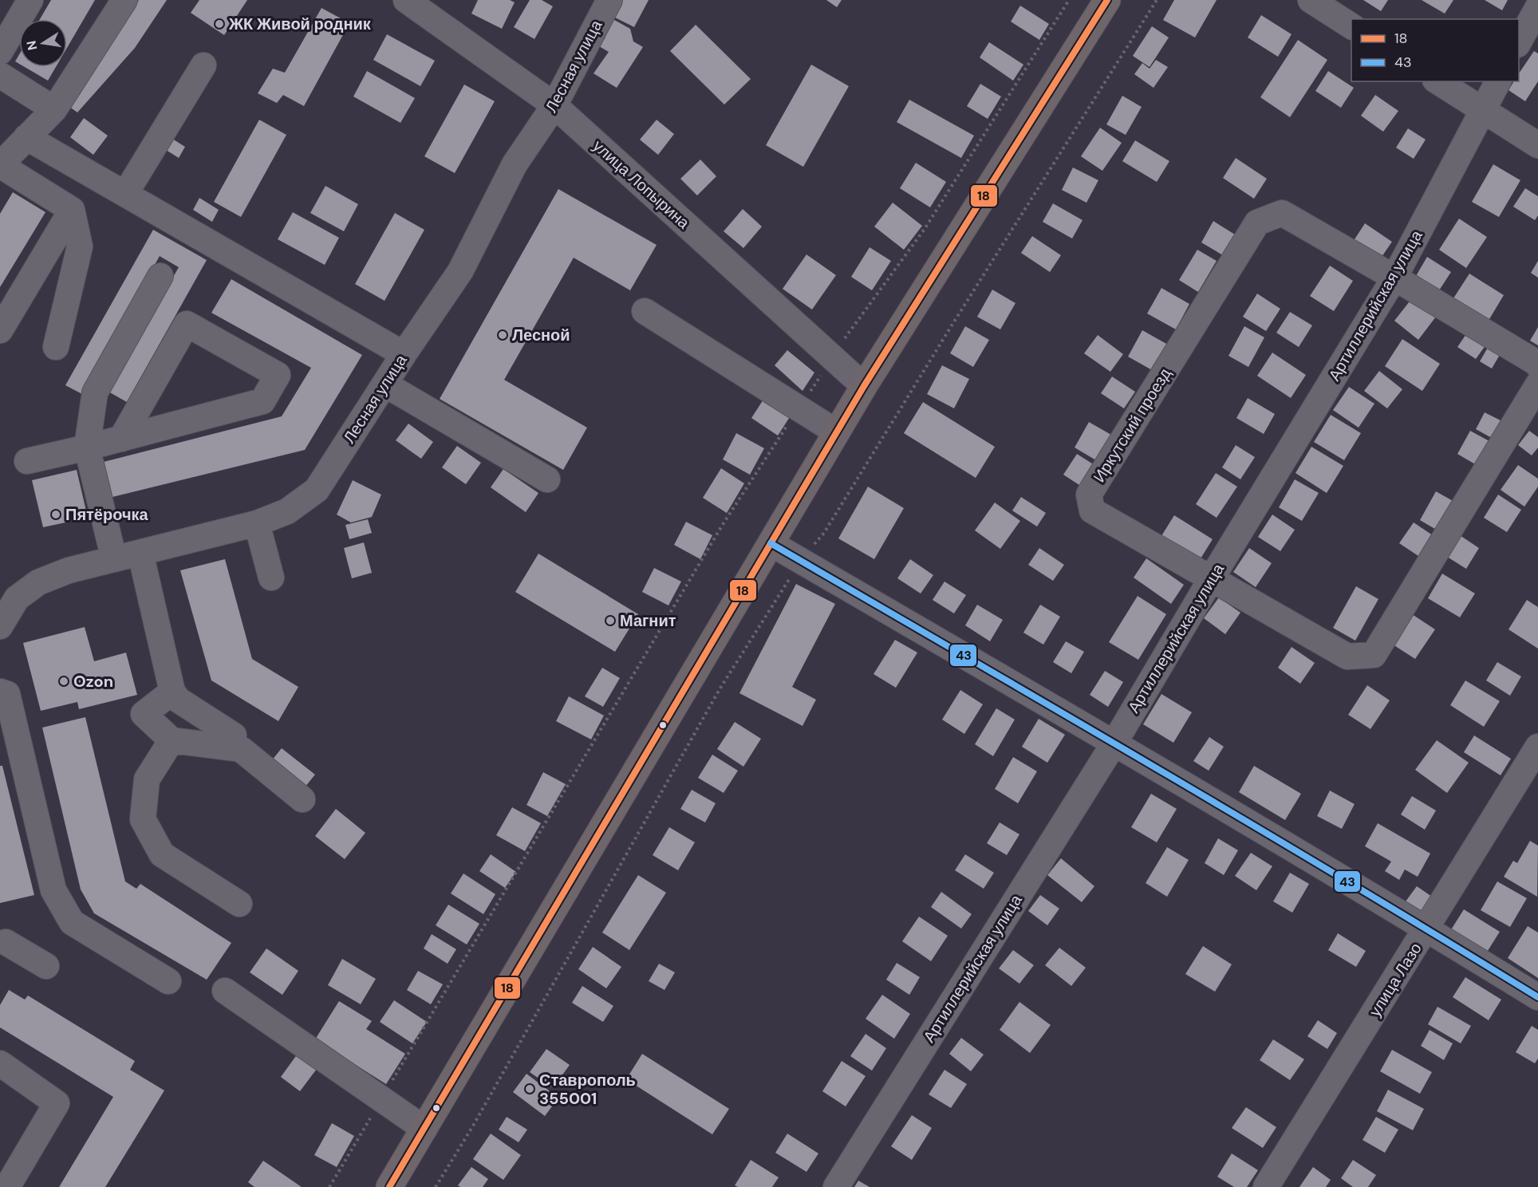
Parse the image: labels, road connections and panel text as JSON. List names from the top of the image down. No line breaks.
{"streets":{"street":["Лесная улица","улица Лопырина","Артиллерийская улица","Иркутский проезд","улица Лазо"]},"crossings":[["Лесная улица","улица Лопырина"],["Артиллерийская улица","Иркутский проезд"]],"places":["ЖК Живой родник","Лесной","Пятёрочка","Магнит","Ozon","Ставрополь 355001"],"lines":["transit line 18","transit line 43"],"legend":["18","43"],"north":"left"}
